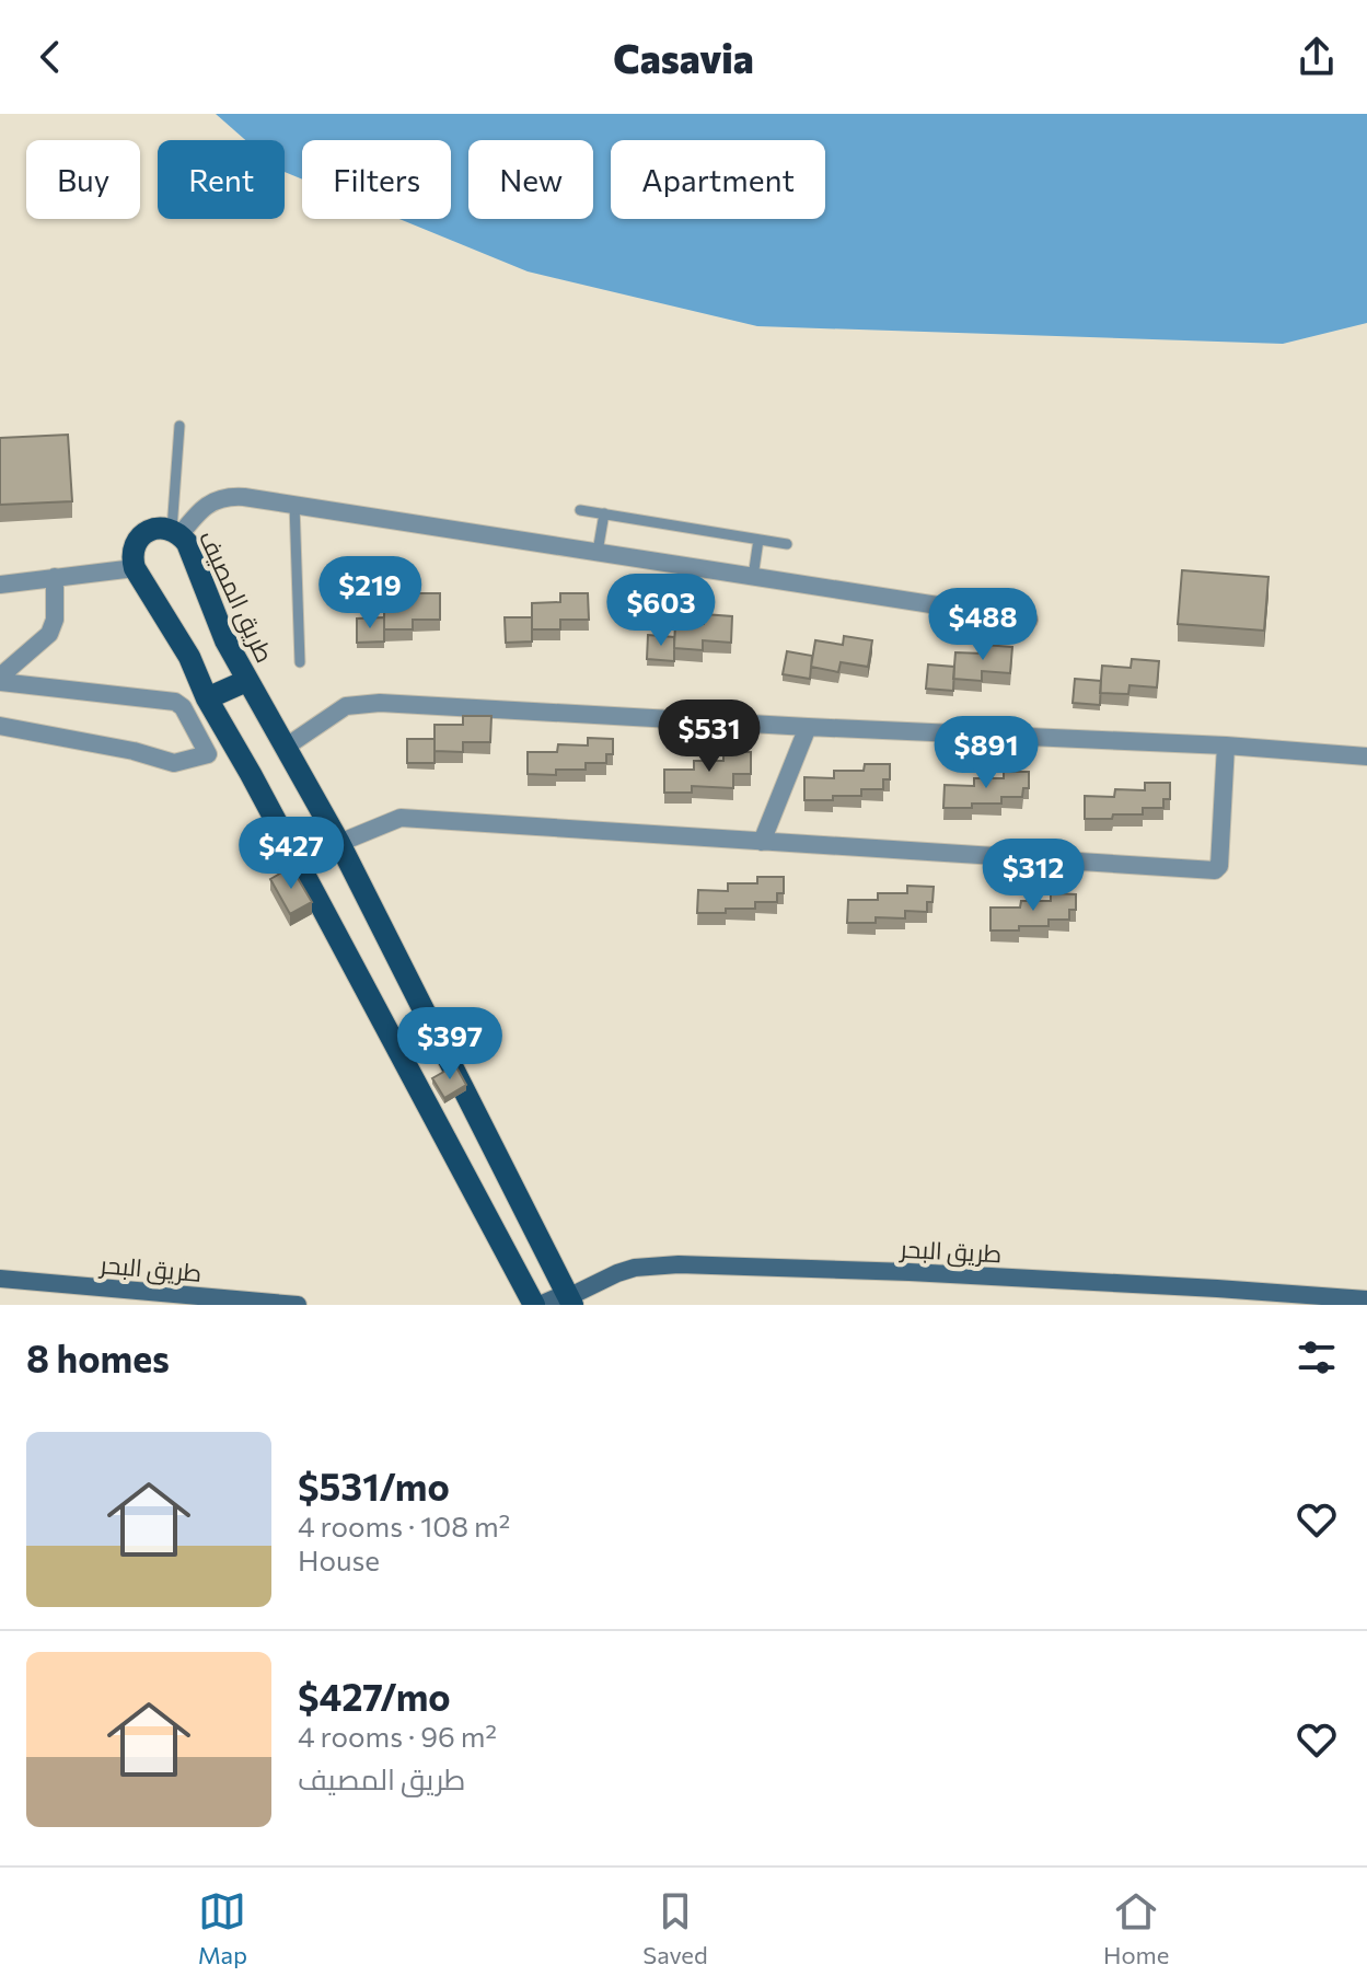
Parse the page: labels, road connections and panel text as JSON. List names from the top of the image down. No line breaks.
{"streets":{"main road":["طريق المصيف"],"street":["طريق البحر"]},"crossings":[["طريق المصيف","طريق البحر"]],"page":{"header":"Casavia","chip":["Buy","Rent","Filters","New","Apartment"],"price":["$219","$603","$488","$531","$891","$427","$312","$397"],"heading":"8 homes","list":[{"name":"$531/mo","note":"4 rooms · 108 m² · House"},{"name":"$427/mo","note":"4 rooms · 96 m² · طريق المصيف"}],"tabs":["Map","Saved","Home"]}}
